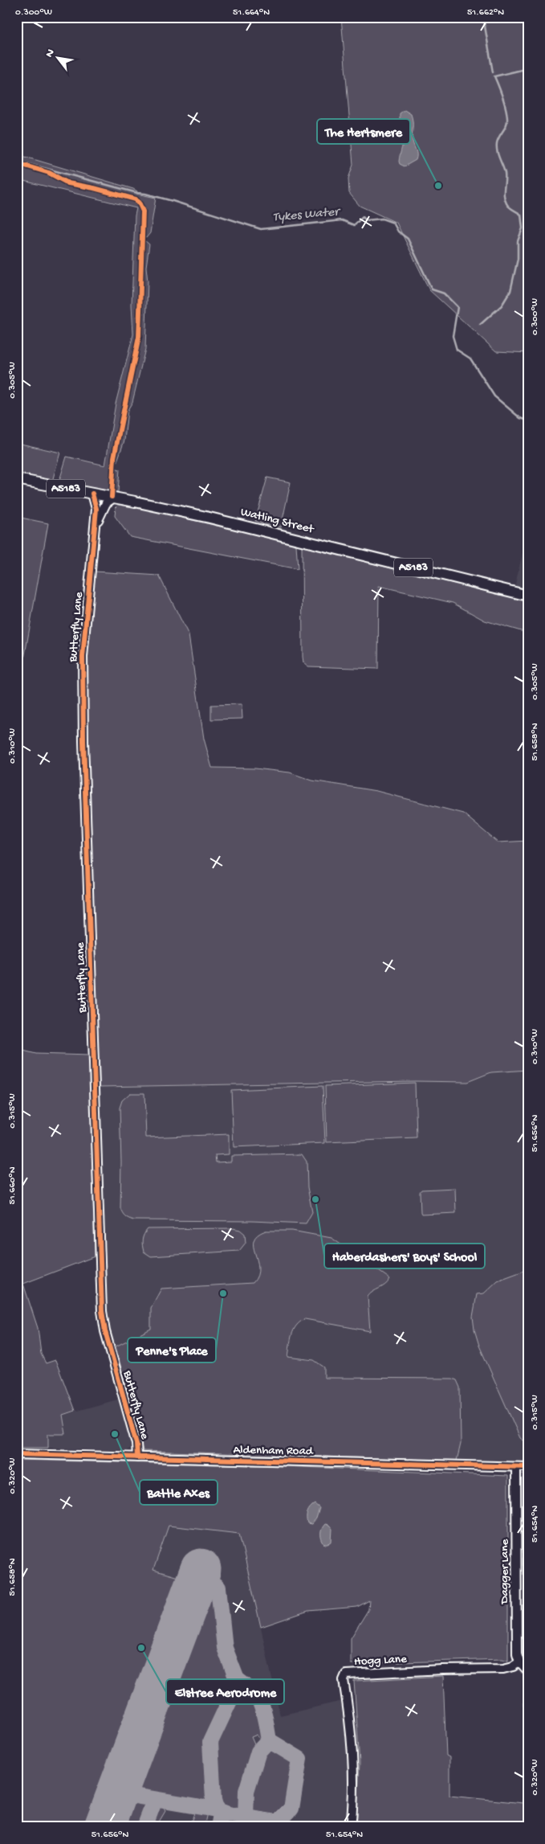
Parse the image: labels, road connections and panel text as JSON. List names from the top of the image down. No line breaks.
{"streets":{"main road":["A5183","Watling Street"],"street":["Butterfly Lane","Aldenham Road","Dagger Lane","Hogg Lane"]},"crossings":[["Watling Street","Butterfly Lane"],["Butterfly Lane","Aldenham Road"],["Aldenham Road","Dagger Lane"],["Dagger Lane","Hogg Lane"]],"water":["Tykes Water"],"places":["The Hertsmere","Haberdashers' Boys' School","Penne's Place","Battle Axes","Elstree Aerodrome"],"north":"top left","coordinates":["0.300°W","51.664°N","51.662°N","0.305°W","51.658°N","0.310°W","0.315°W","51.656°N","51.660°N","0.320°W","51.654°N"]}
